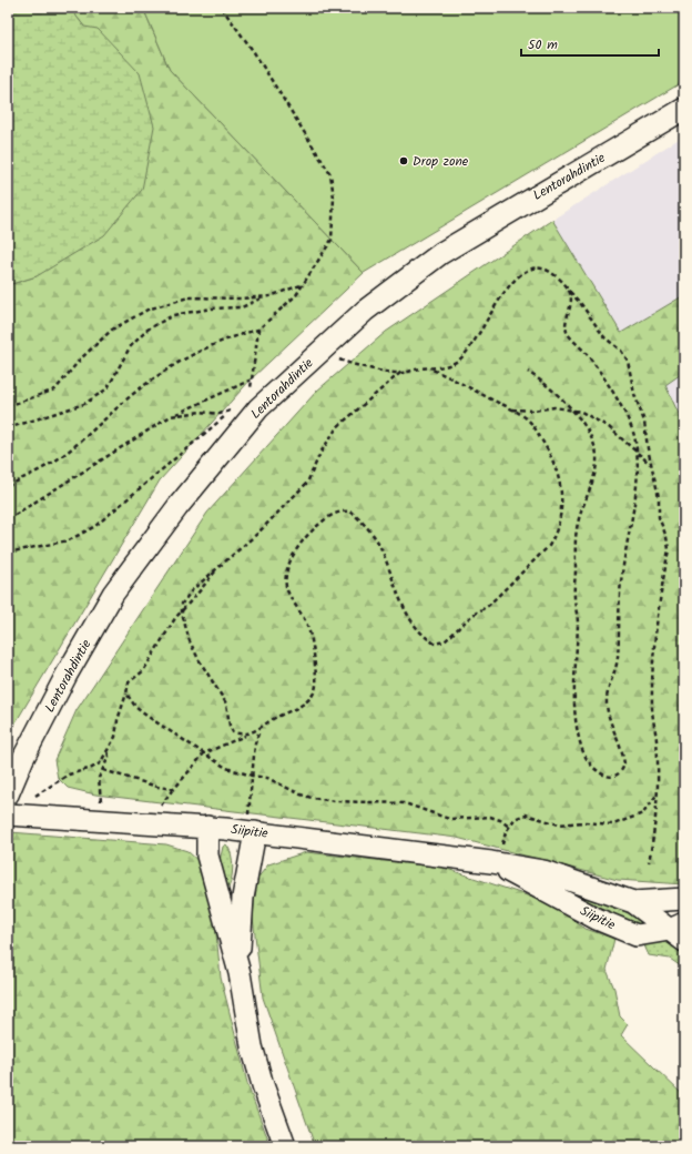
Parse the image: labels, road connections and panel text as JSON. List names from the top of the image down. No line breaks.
{"streets":{"street":["Lentorahdintie","Siipitie"]},"places":["Drop zone"],"scale_bar":"50 m"}
